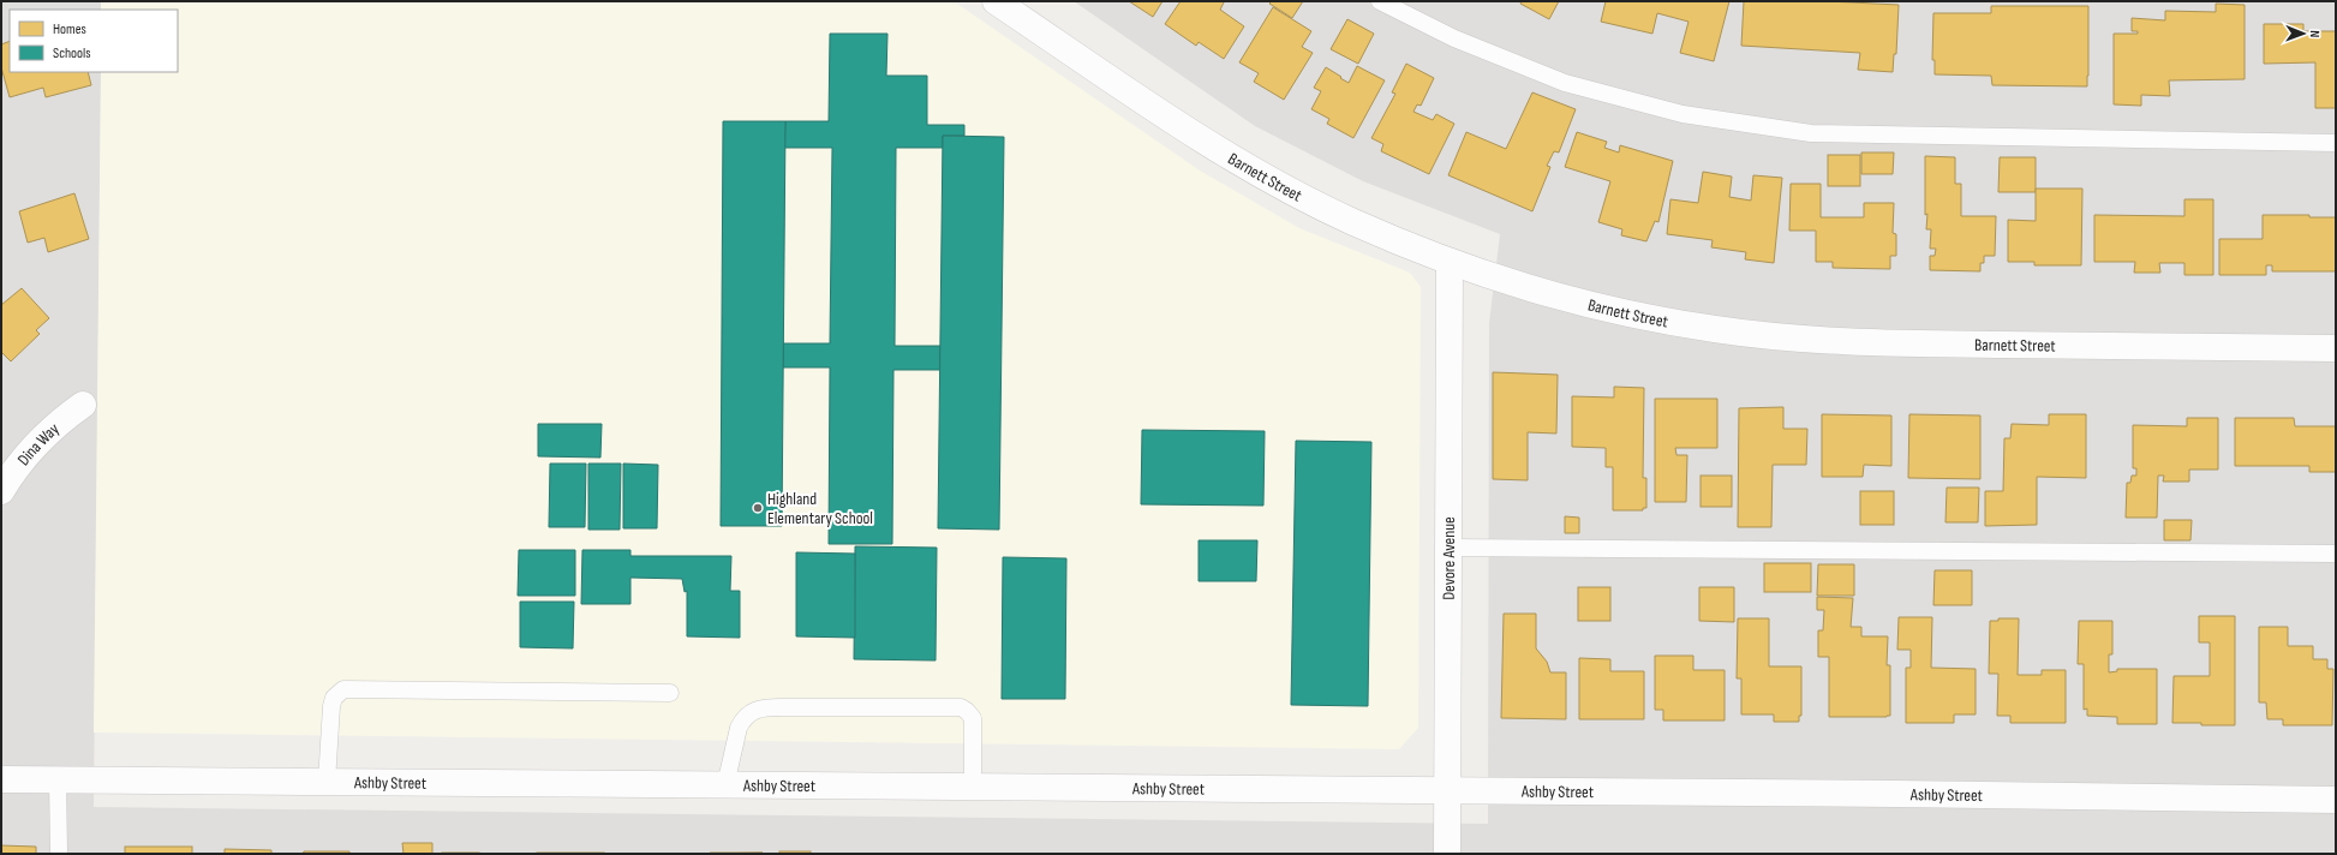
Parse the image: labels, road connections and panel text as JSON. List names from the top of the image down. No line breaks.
{"streets":{"street":["Barnett Street","Dina Way","Devore Avenue","Ashby Street"]},"crossings":[["Barnett Street","Devore Avenue"],["Devore Avenue","Ashby Street"]],"places":["Highland Elementary School"],"legend":["Homes","Schools"],"north":"right"}
